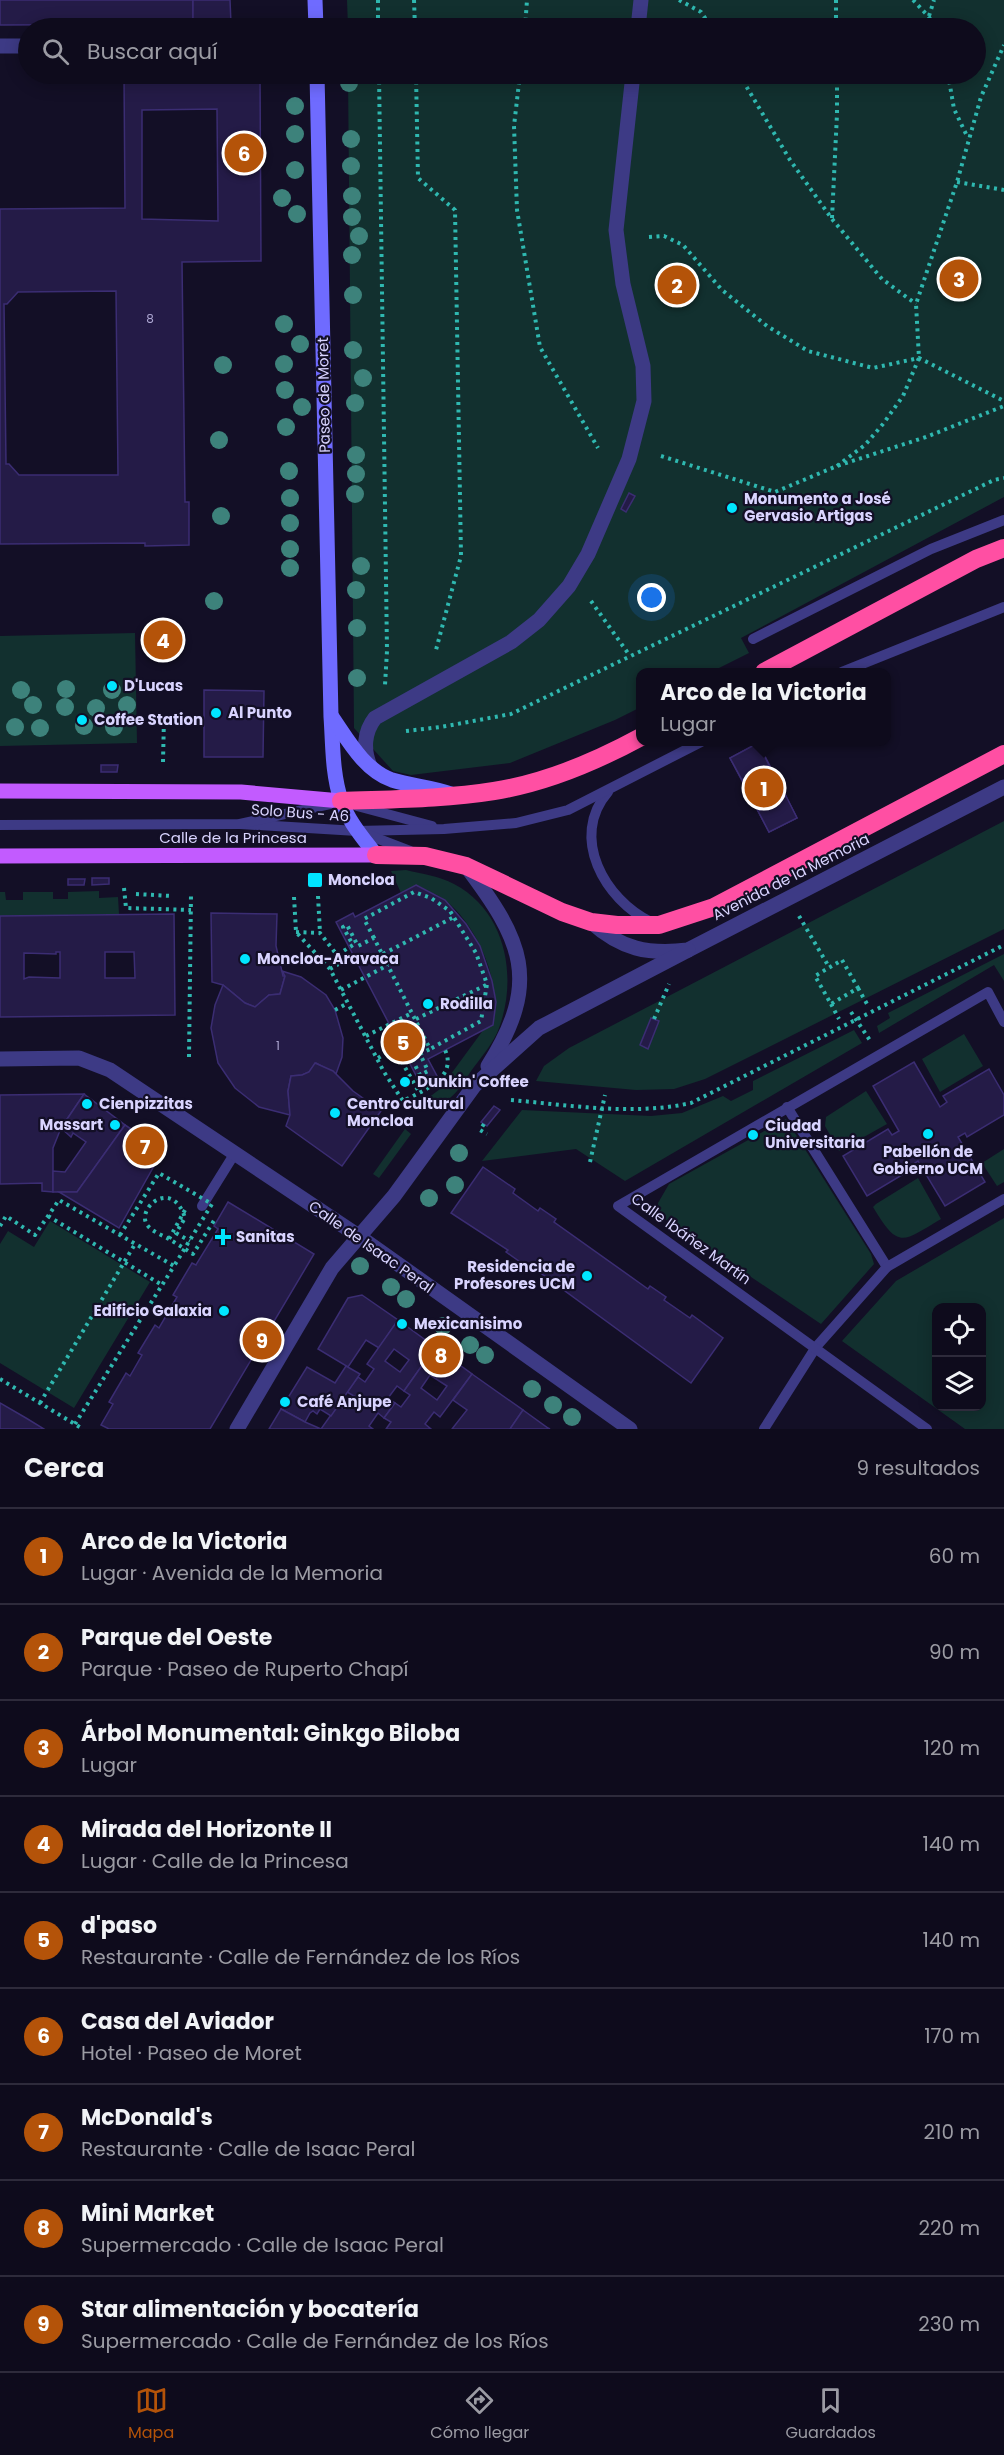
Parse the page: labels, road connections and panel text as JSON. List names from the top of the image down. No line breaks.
{"streets":{"highway":["Calle de la Princesa","Avenida de la Memoria"],"main road":["Paseo de Moret"],"street":["Calle de Isaac Peral"],"lane":["Solo Bus - A6","Calle Ibáñez Martín"]},"crossings":[["Paseo de Moret","Solo Bus - A6"],["Paseo de Moret","Calle de la Princesa"],["Calle de la Princesa","Avenida de la Memoria"]],"places":{"other":["Monumento a José Gervasio Artigas","D'Lucas","Al Punto","Coffee Station","Moncloa-Aravaca","Rodilla","Dunkin' Coffee","Cienpizzitas","Centro cultural Moncloa","Massart","Pabellón de Gobierno UCM","Ciudad Universitaria","Residencia de Profesores UCM","Edificio Galaxia","Mexicanisimo","Café Anjupe"],"transit":["Moncloa"],"health":["Sanitas"]},"house_numbers":["8","1"],"page":{"search":"Buscar aquí","pins":["6","3","2","4","1","5","7","9","8"],"popup":["Arco de la Victoria","Lugar"],"heading":["Cerca","9 resultados"],"list":[{"mark":"1","name":"Arco de la Victoria","note":"Lugar · Avenida de la Memoria","value":"60 m"},{"mark":"2","name":"Parque del Oeste","note":"Parque · Paseo de Ruperto Chapí","value":"90 m"},{"mark":"3","name":"Árbol Monumental: Ginkgo Biloba","note":"Lugar","value":"120 m"},{"mark":"4","name":"Mirada del Horizonte II","note":"Lugar · Calle de la Princesa","value":"140 m"},{"mark":"5","name":"d'paso","note":"Restaurante · Calle de Fernández de los Ríos","value":"140 m"},{"mark":"6","name":"Casa del Aviador","note":"Hotel · Paseo de Moret","value":"170 m"},{"mark":"7","name":"McDonald's","note":"Restaurante · Calle de Isaac Peral","value":"210 m"},{"mark":"8","name":"Mini Market","note":"Supermercado · Calle de Isaac Peral","value":"220 m"},{"mark":"9","name":"Star alimentación y bocatería","note":"Supermercado · Calle de Fernández de los Ríos","value":"230 m"}],"nav":["Mapa","Cómo llegar","Guardados"]}}
